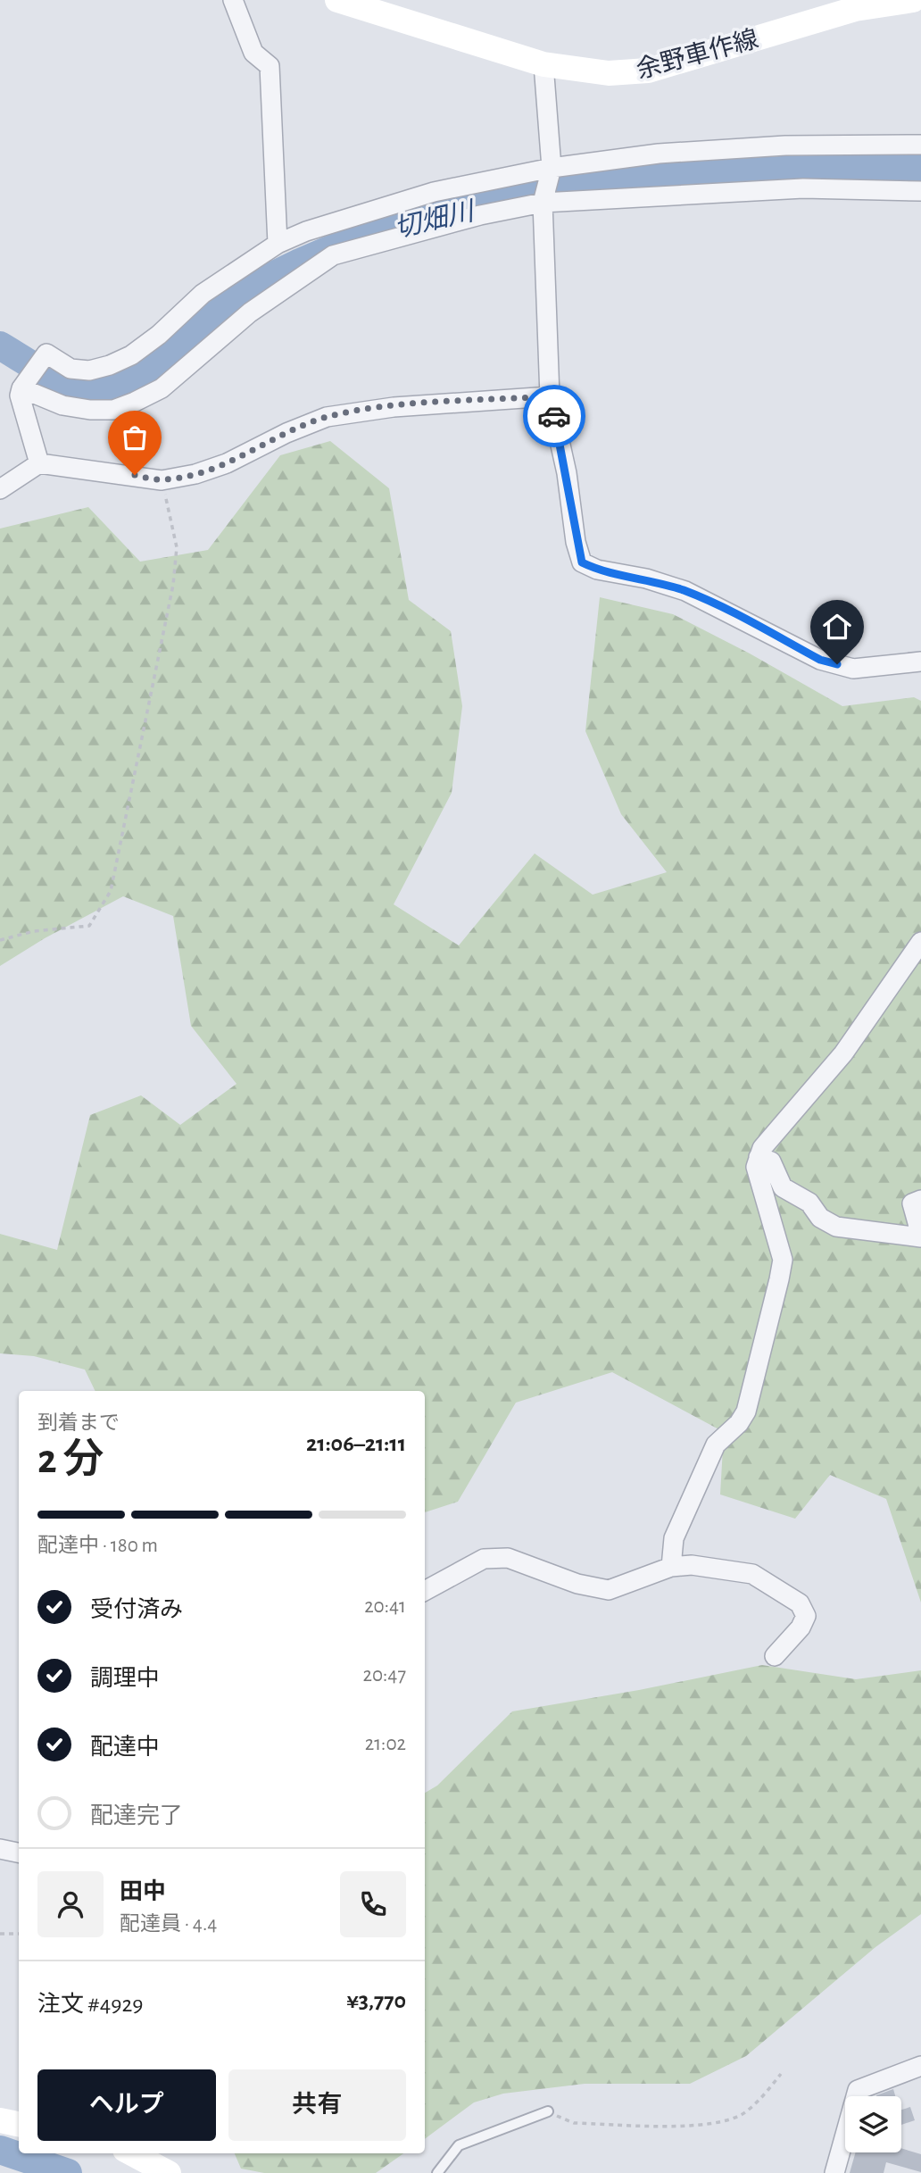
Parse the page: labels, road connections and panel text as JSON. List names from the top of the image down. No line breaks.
{"streets":{"main road":["余野車作線"]},"water":["切畑川"],"page":{"heading":["2 分","到着まで","21:06–21:11"],"panel":["田中","配達員 · 4.4","注文 #4929","¥3,770"],"bar":"配達中 · 180 m","list":[["受付済み","20:41"],["調理中","20:47"],["配達中","21:02"],"配達完了"],"buttons":["ヘルプ","共有"]}}
